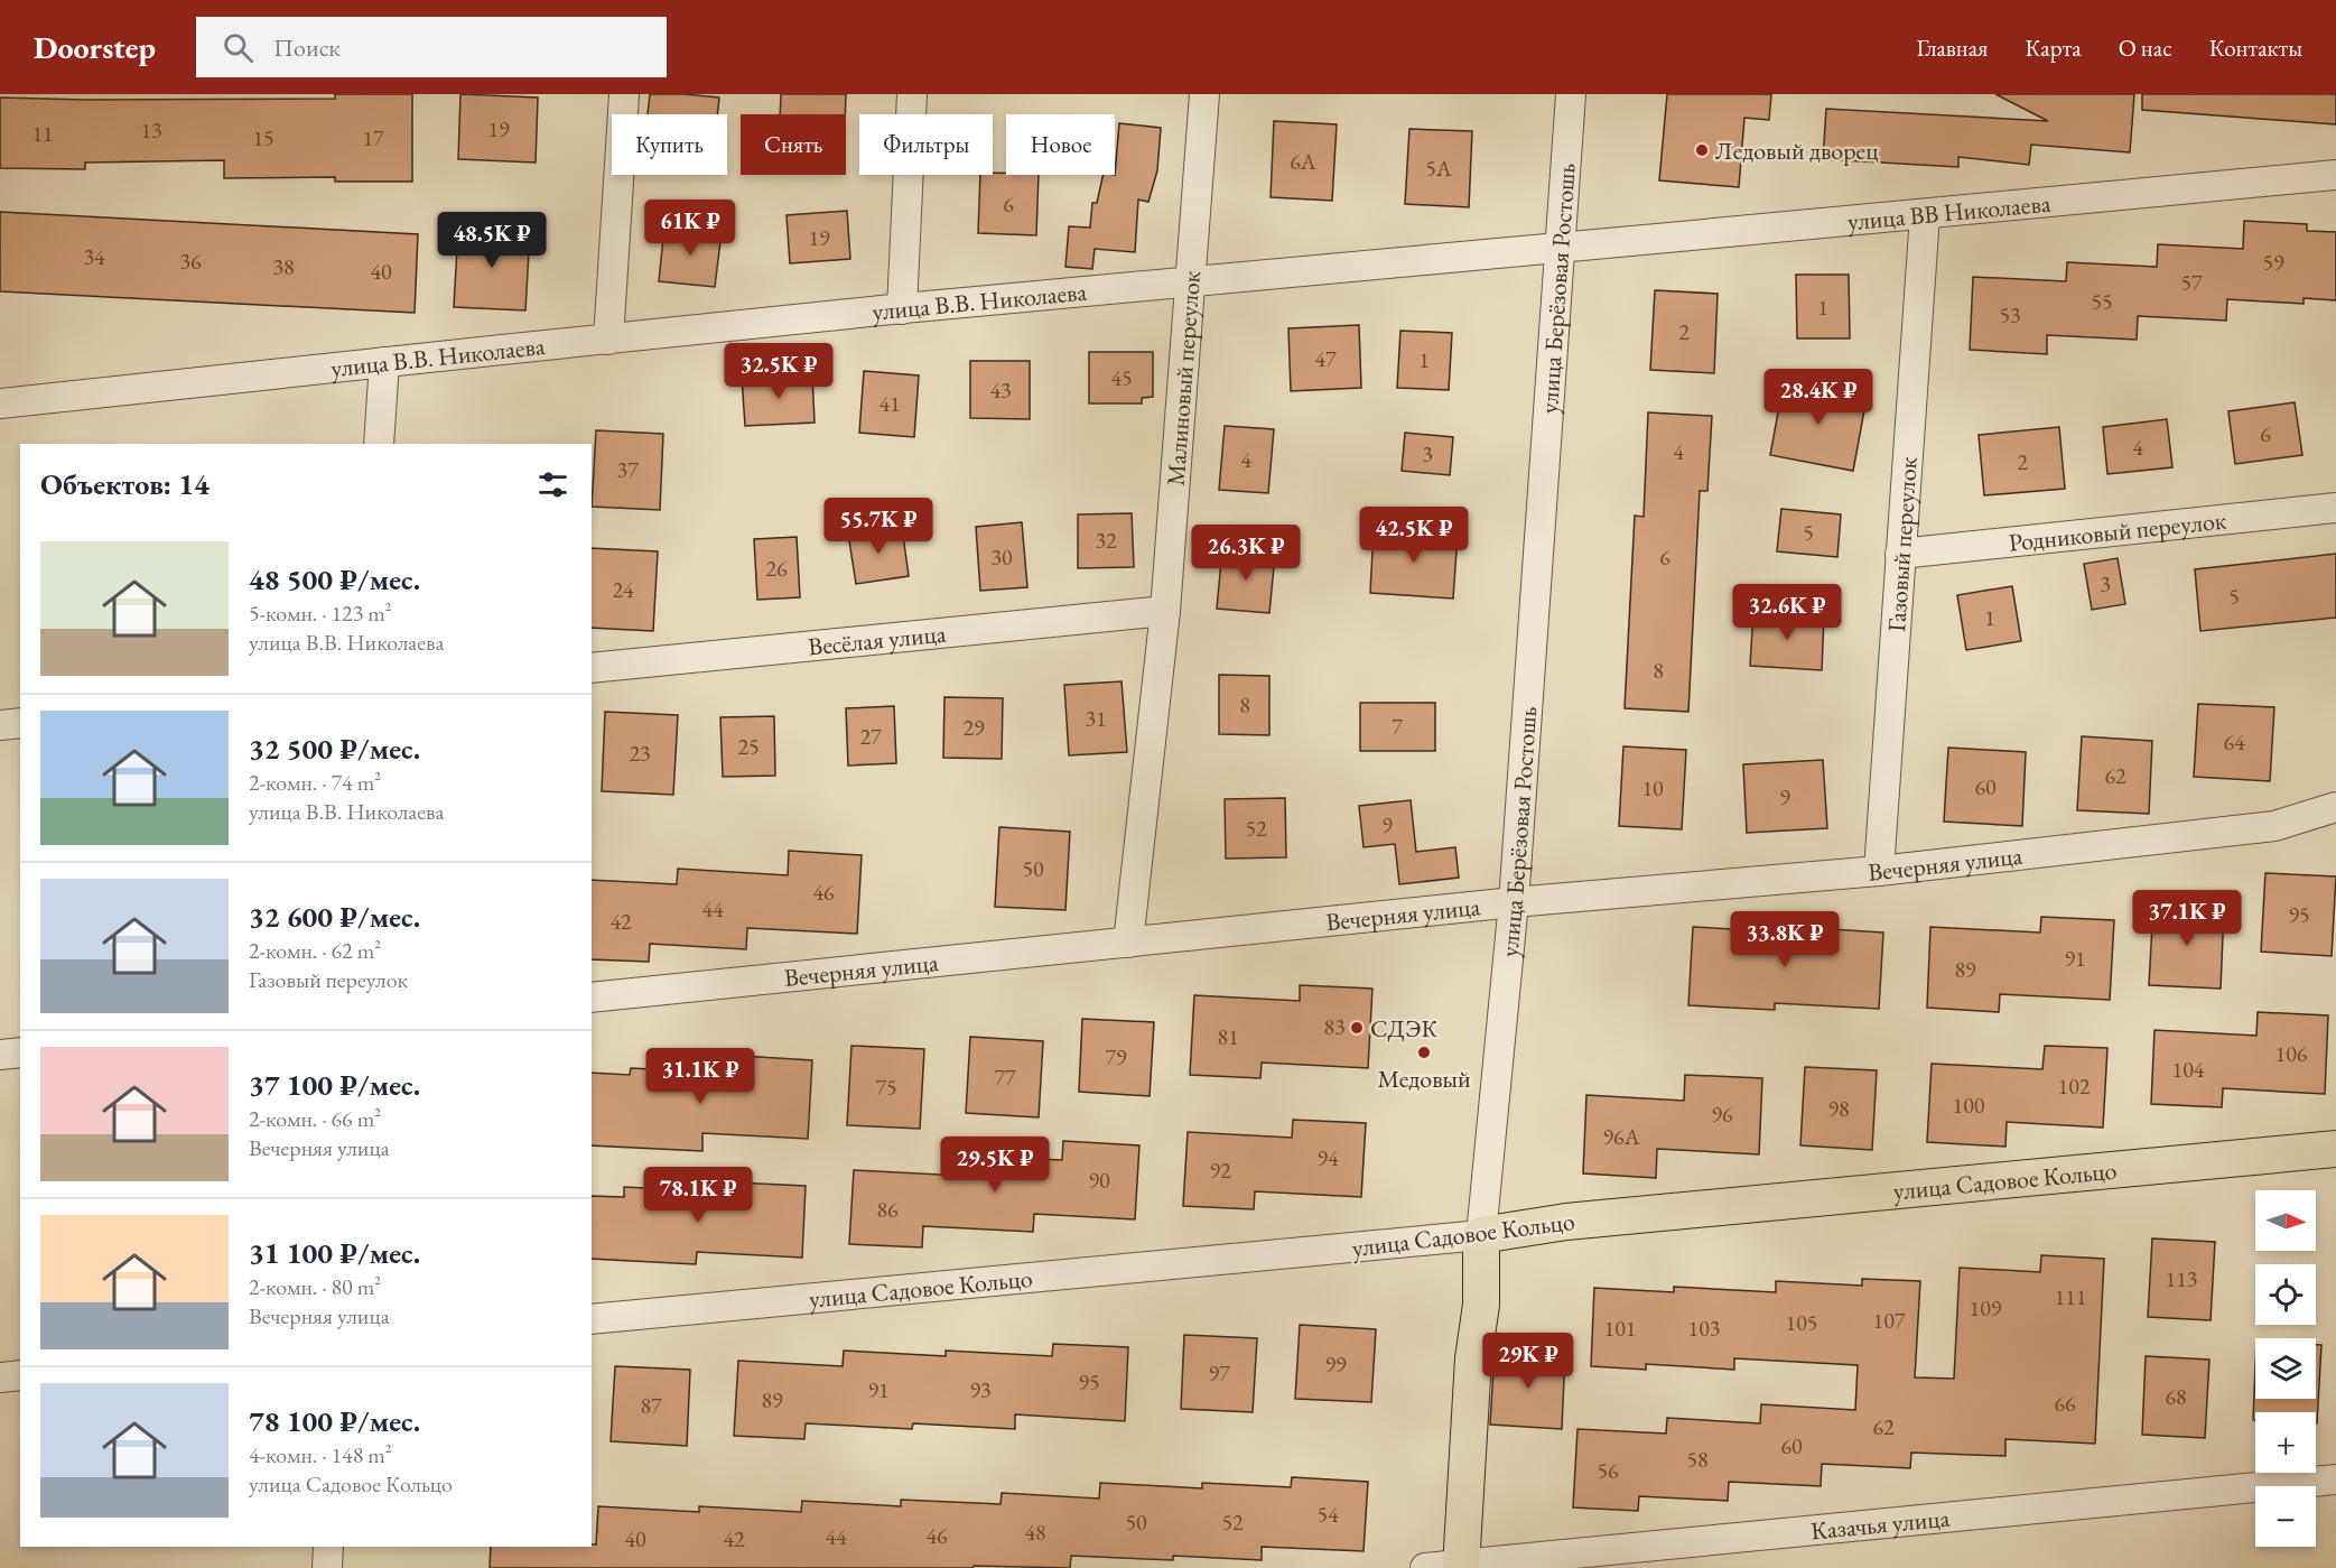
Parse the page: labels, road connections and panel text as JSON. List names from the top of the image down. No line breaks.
{"streets":{"main road":["улица Берёзовая Ростошь","улица Садовое Кольцо"],"street":["улица ВВ Николаева","улица В.В. Николаева","Малиновый переулок","Родниковый переулок","Газовый переулок","Весёлая улица","Вечерняя улица","Казачья улица"]},"crossings":[["улица ВВ Николаева","улица Берёзовая Ростошь"],["улица ВВ Николаева","улица В.В. Николаева"],["улица ВВ Николаева","Газовый переулок"],["улица Берёзовая Ростошь","улица В.В. Николаева"],["улица Берёзовая Ростошь","Вечерняя улица"],["улица Берёзовая Ростошь","улица Садовое Кольцо"],["улица Берёзовая Ростошь","Казачья улица"],["улица В.В. Николаева","Малиновый переулок"],["Малиновый переулок","Весёлая улица"],["Малиновый переулок","Вечерняя улица"],["Родниковый переулок","Газовый переулок"],["Газовый переулок","Вечерняя улица"]],"places":["Ледовый дворец","СДЭК","Медовый"],"house_numbers":["19","13","11","15","17","6А","5А","6","19","34","36","59","38","40","57","55","1","53","2","47","1","45","43","41","6","4","4","3","4","2","37","5","32","30","6","26","3","24","5","1","8","8","31","7","29","27","64","25","23","62","60","10","9","9","52","50","46","44","95","42","91","89","83","81","106","79","104","77","102","75","100","98","96","96А","94","92","90","86","113","111","109","107","105","101","103","99","97","95","91","93","68","89","66","87","62","60","58","56","54","50","52","48","46","44","40","42"],"north":"right","page":{"header":"Doorstep","search":"Поиск","nav":["Главная","Карта","О нас","Контакты"],"chip":["Купить","Снять","Фильтры","Новое"],"price":["61K ₽","48.5K ₽","32.5K ₽","28.4K ₽","55.7K ₽","42.5K ₽","26.3K ₽","32.6K ₽","37.1K ₽","33.8K ₽","31.1K ₽","29.5K ₽","78.1K ₽","29K ₽"],"heading":"Объектов: 14","list":[{"name":"48 500 ₽/мес.","note":"5-комн. · 123 m² · улица В.В. Николаева"},{"name":"32 500 ₽/мес.","note":"2-комн. · 74 m² · улица В.В. Николаева"},{"name":"32 600 ₽/мес.","note":"2-комн. · 62 m² · Газовый переулок"},{"name":"37 100 ₽/мес.","note":"2-комн. · 66 m² · Вечерняя улица"},{"name":"31 100 ₽/мес.","note":"2-комн. · 80 m² · Вечерняя улица"},{"name":"78 100 ₽/мес.","note":"4-комн. · 148 m² · улица Садовое Кольцо"}],"map_buttons":["+","−"]}}
